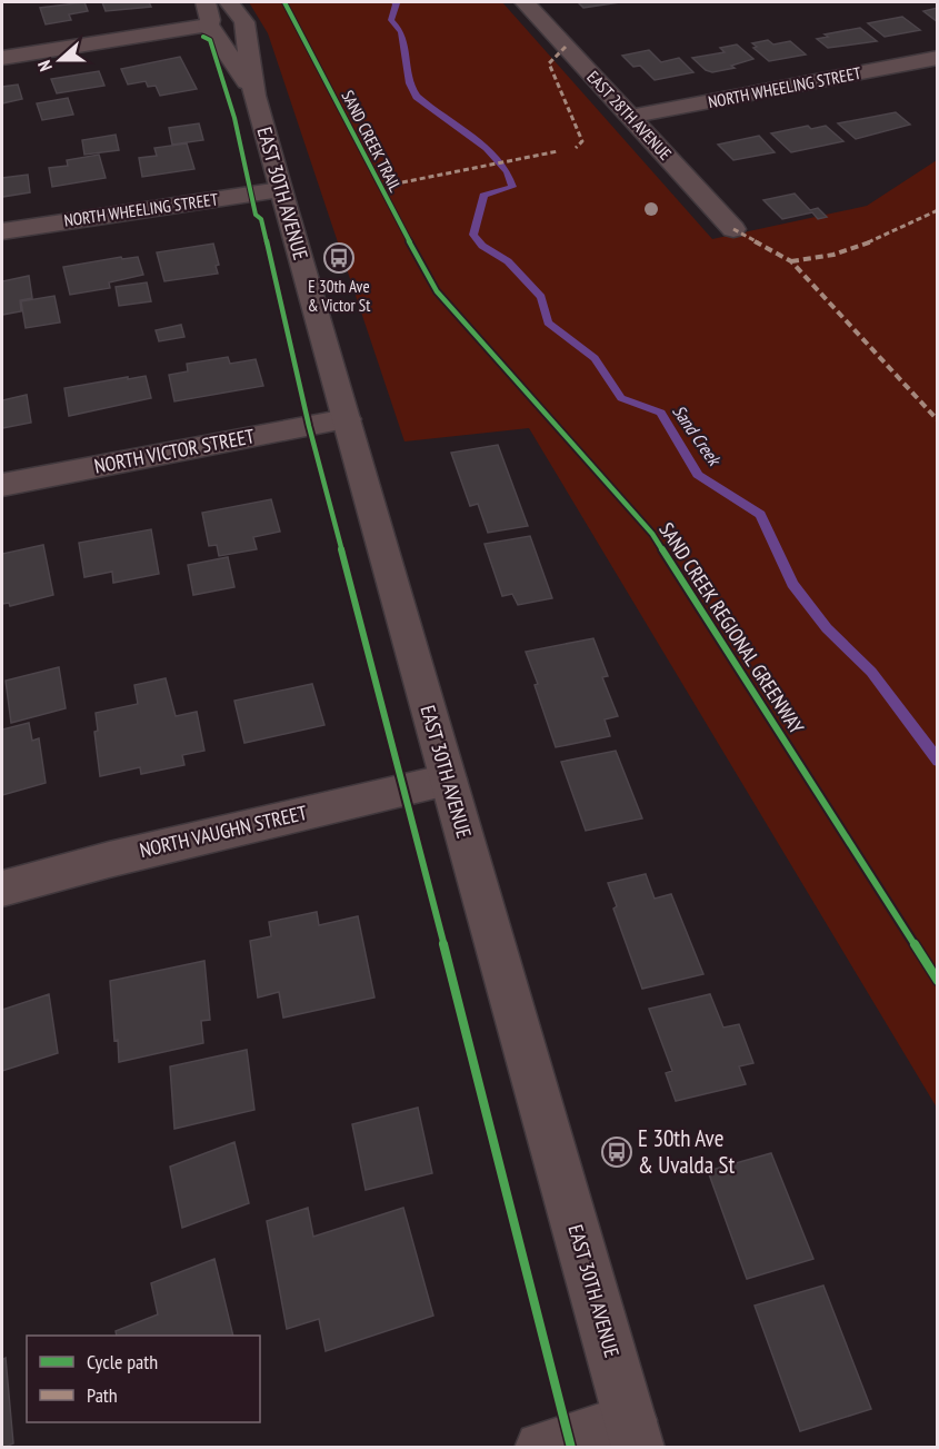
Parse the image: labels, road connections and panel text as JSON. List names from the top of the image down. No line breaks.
{"streets":{"street":["NORTH WHEELING STREET","EAST 28TH AVENUE","EAST 30TH AVENUE","NORTH VICTOR STREET","NORTH VAUGHN STREET"],"cycle path":["SAND CREEK TRAIL"]},"crossings":[["NORTH WHEELING STREET","EAST 28TH AVENUE"],["NORTH WHEELING STREET","EAST 30TH AVENUE"],["EAST 30TH AVENUE","NORTH VICTOR STREET"],["EAST 30TH AVENUE","NORTH VAUGHN STREET"]],"water":["Sand Creek"],"places":{"bus stop":["E 30th Ave & Victor St","E 30th Ave & Uvalda St"]},"legend":["Cycle path","Path"],"north":"left"}
